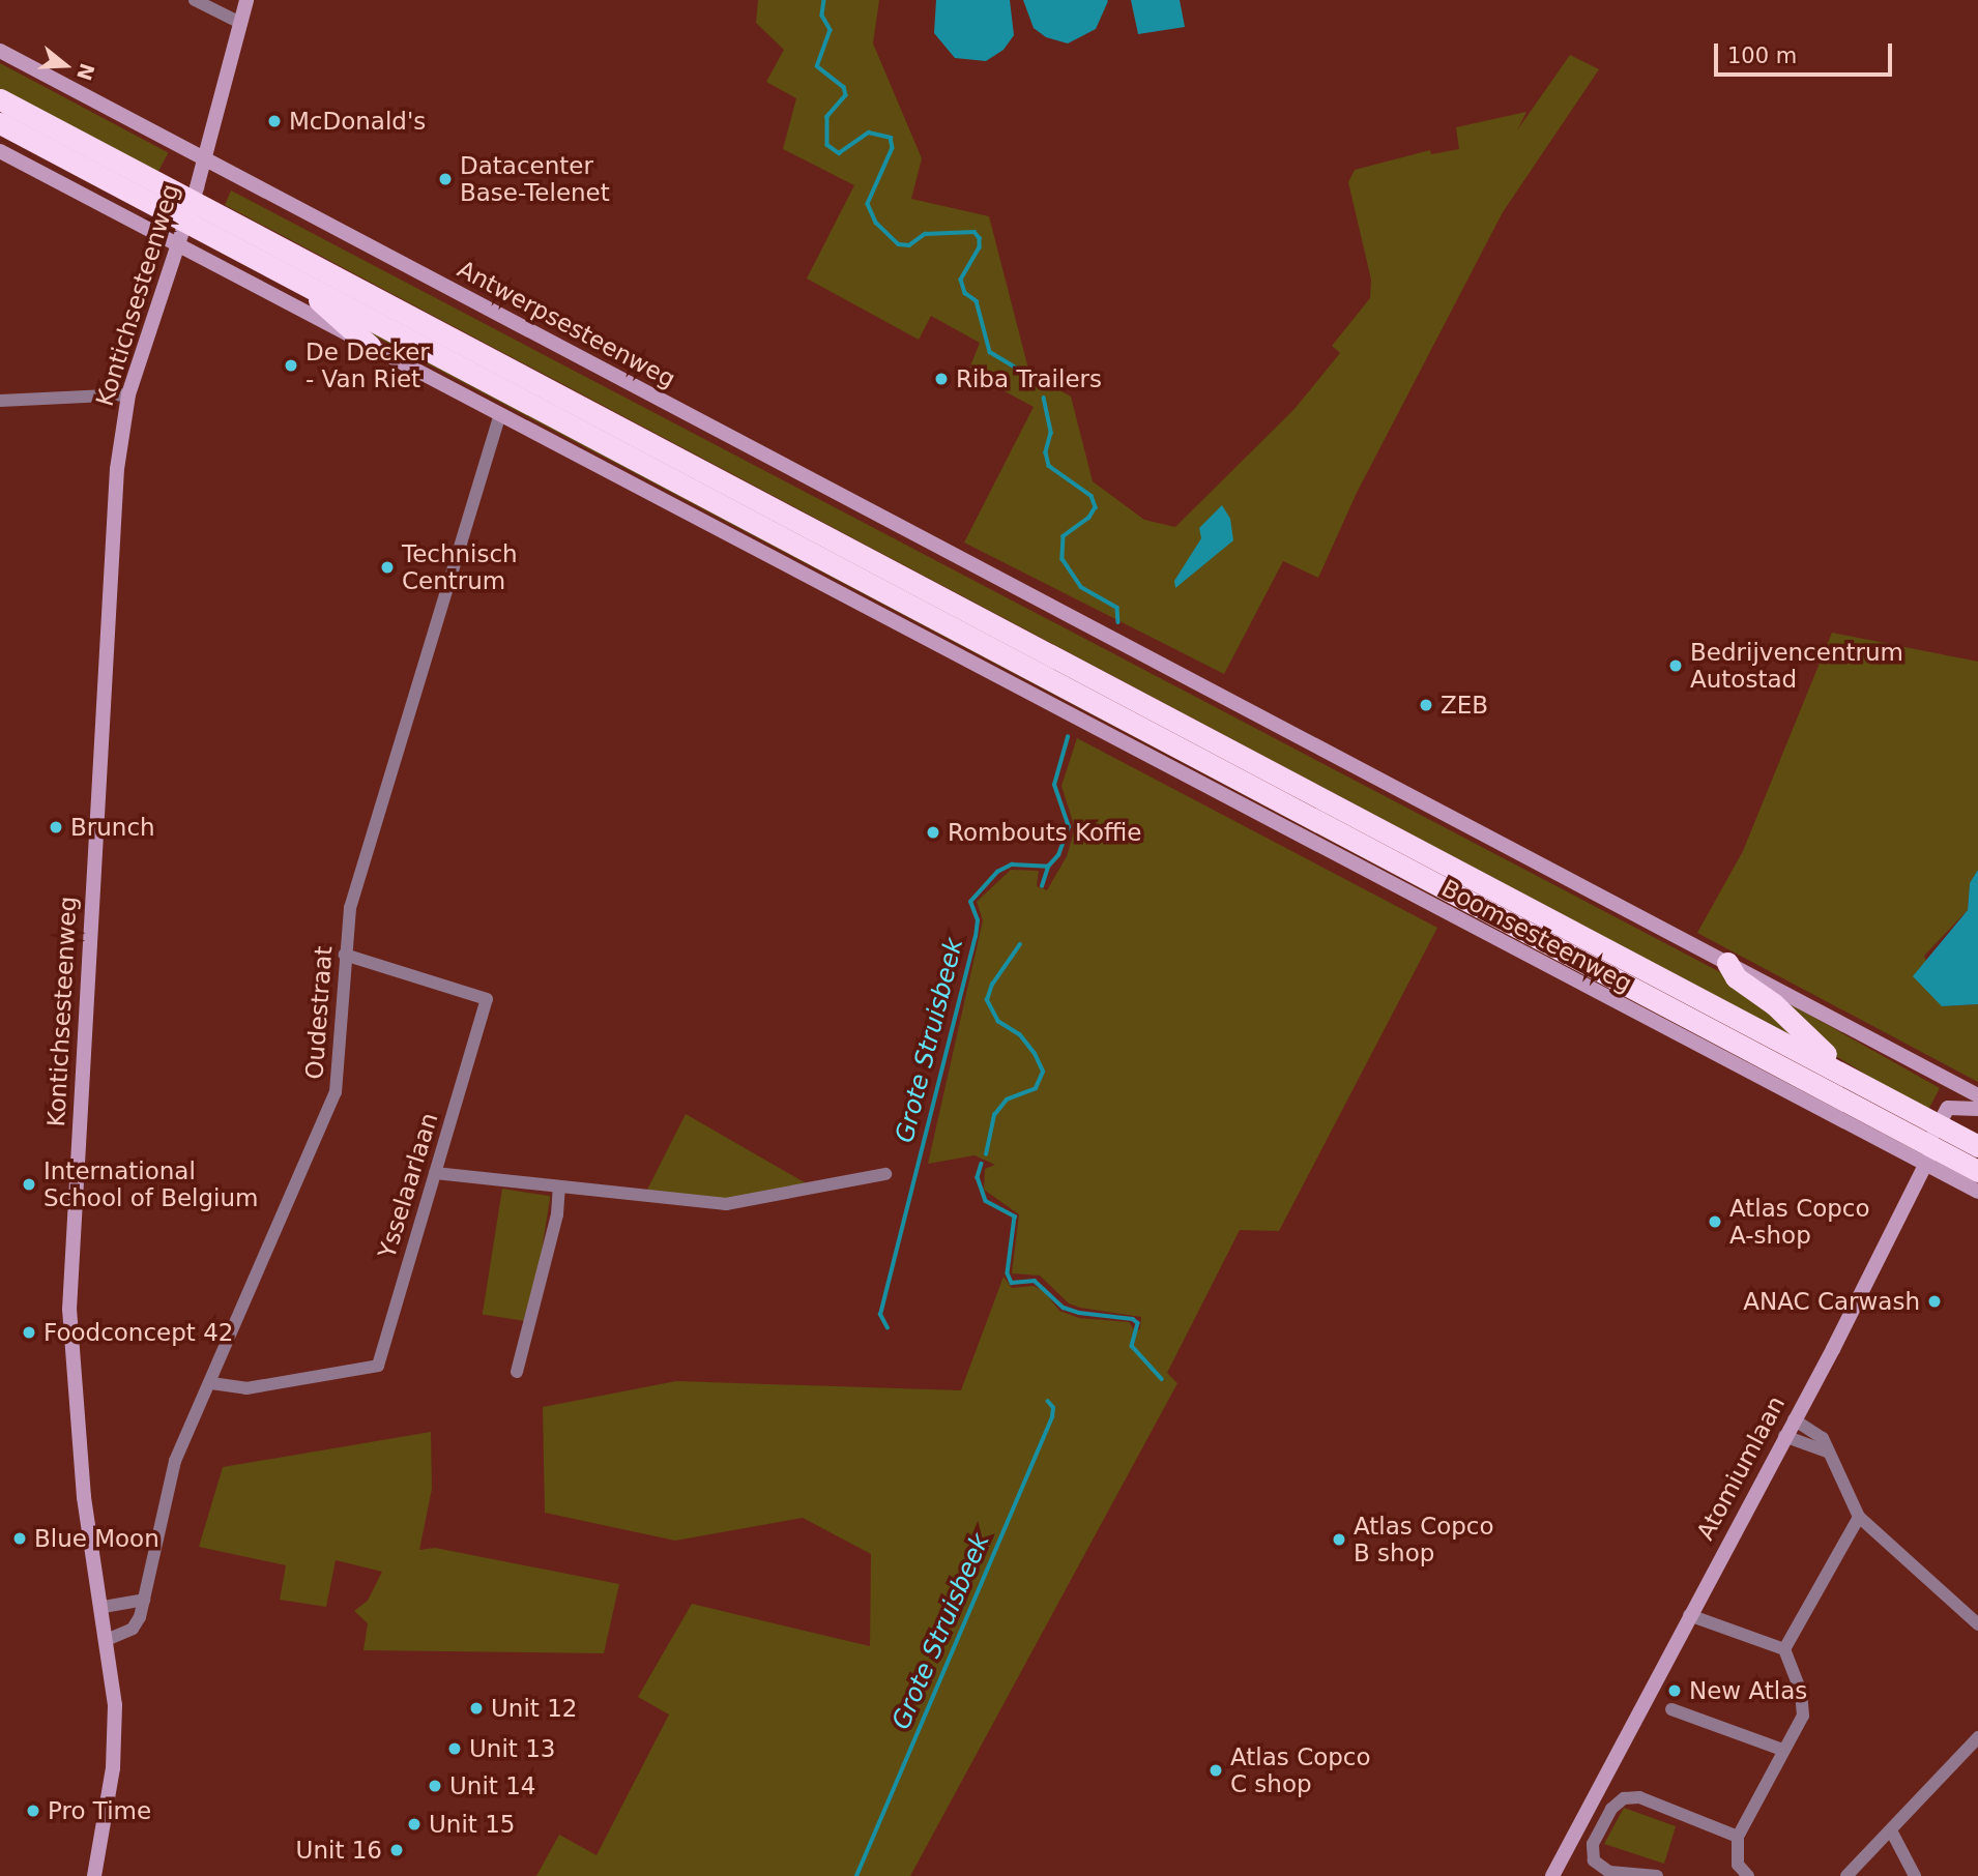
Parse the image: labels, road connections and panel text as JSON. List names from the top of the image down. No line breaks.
{"streets":{"main road":["Kontichsesteenweg","Antwerpsesteenweg","Boomsesteenweg","Atomiumlaan"],"street":["Oudestraat","Ysselaarlaan"]},"crossings":[["Kontichsesteenweg","Antwerpsesteenweg"],["Kontichsesteenweg","Oudestraat"],["Boomsesteenweg","Oudestraat"],["Boomsesteenweg","Atomiumlaan"],["Oudestraat","Ysselaarlaan"]],"water":["Grote Struisbeek"],"places":["McDonald's","Datacenter Base-Telenet","De Decker - Van Riet","Riba Trailers","Technisch Centrum","Bedrijvencentrum Autostad","ZEB","Brunch","Rombouts Koffie","International School of Belgium","Atlas Copco A-shop","ANAC Carwash","Foodconcept 42","Blue Moon","Atlas Copco B shop","New Atlas","Unit 12","Unit 13","Atlas Copco C shop","Unit 14","Pro Time","Unit 15","Unit 16"],"scale_bar":"100 m","north":"right"}
